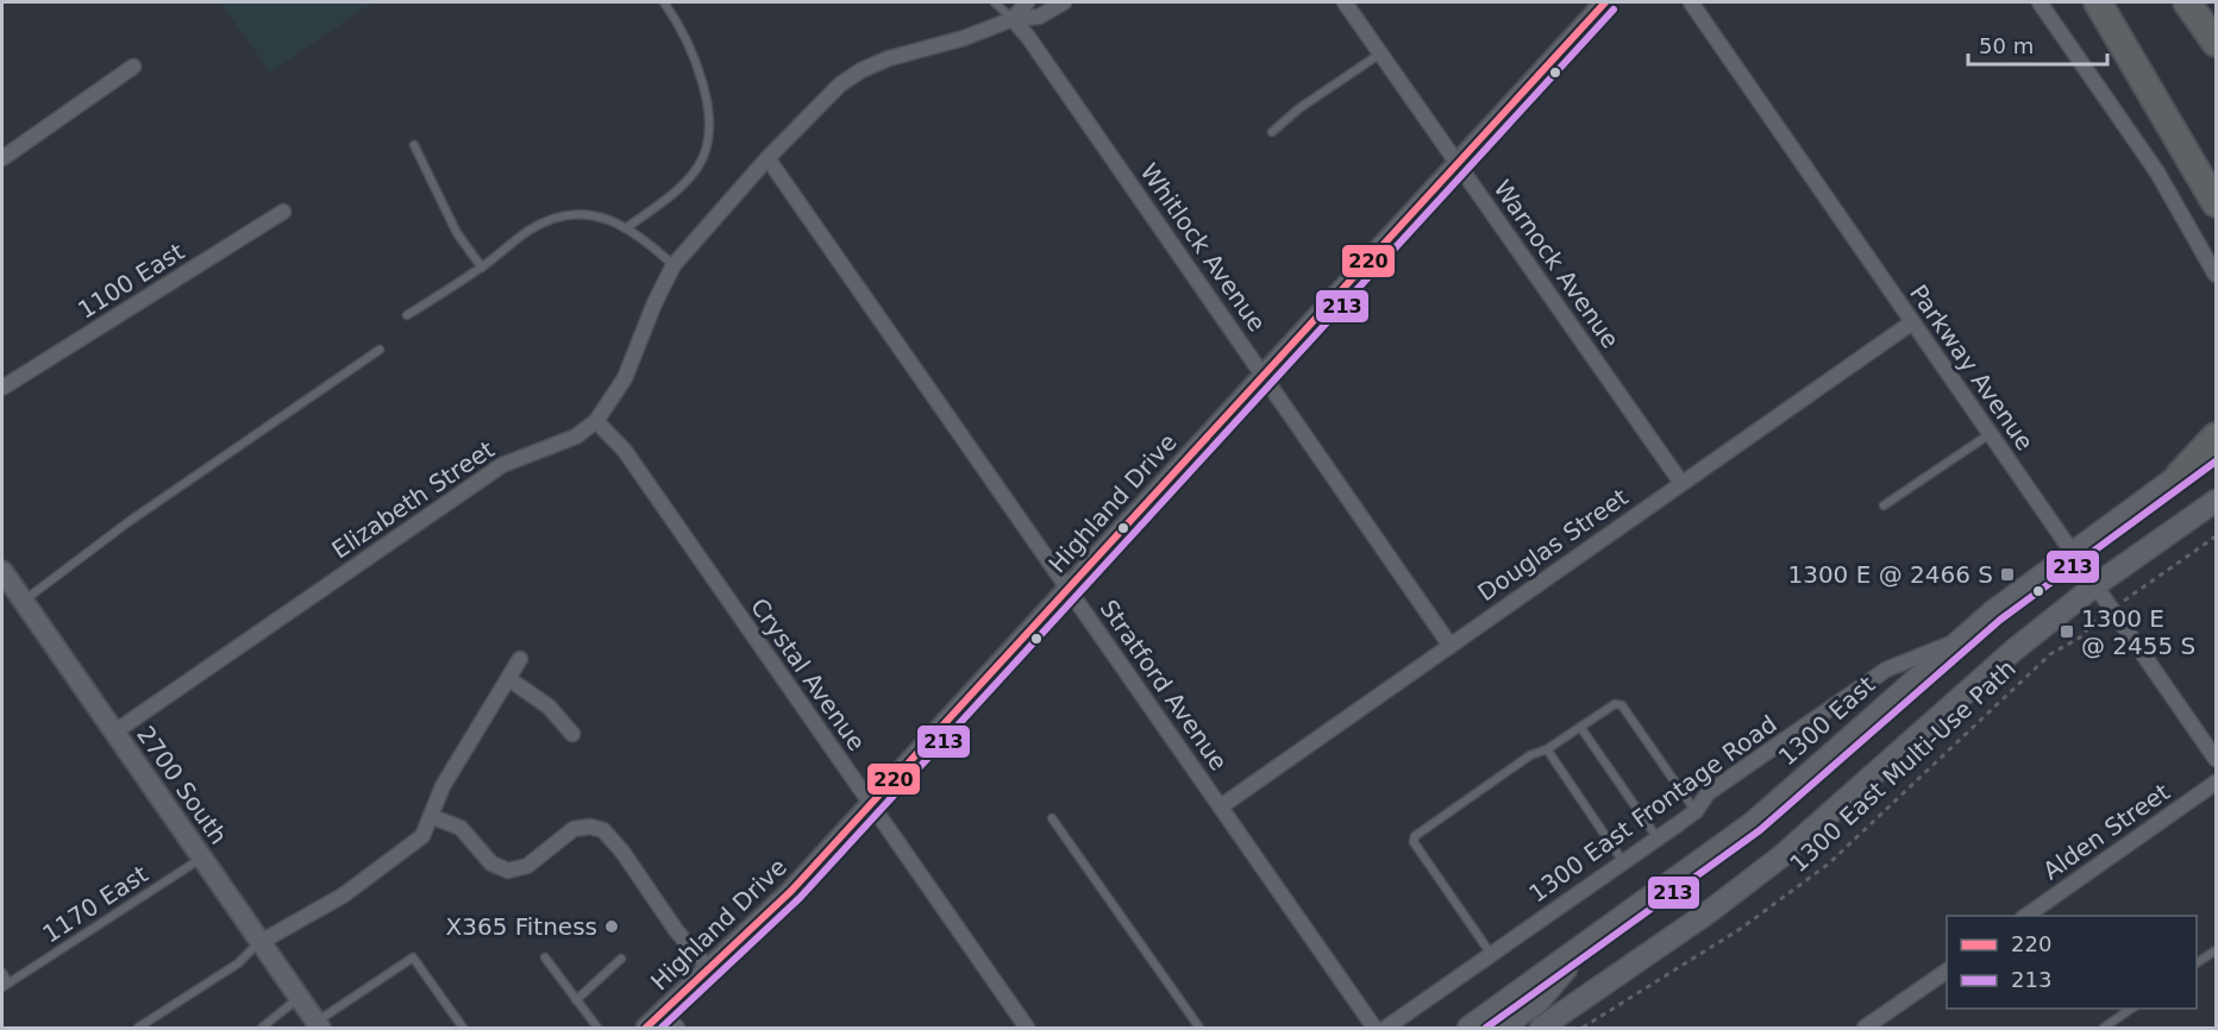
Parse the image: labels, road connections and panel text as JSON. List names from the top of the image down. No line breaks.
{"streets":{"main road":["1300 East"],"street":["Whitlock Avenue","Warnock Avenue","1100 East","Parkway Avenue","Elizabeth Street","Highland Drive","Douglas Street","Crystal Avenue","Stratford Avenue","2700 South","1300 East Frontage Road","Alden Street"],"lane":["1170 East"],"path":["1300 East Multi-Use Path"]},"crossings":[["Whitlock Avenue","Elizabeth Street"],["Whitlock Avenue","Highland Drive"],["Whitlock Avenue","Douglas Street"],["Warnock Avenue","Highland Drive"],["Warnock Avenue","Douglas Street"],["Parkway Avenue","Douglas Street"],["Parkway Avenue","1300 East"],["Elizabeth Street","Crystal Avenue"],["Elizabeth Street","Stratford Avenue"],["Elizabeth Street","2700 South"],["Highland Drive","Crystal Avenue"],["Highland Drive","Stratford Avenue"],["Douglas Street","Stratford Avenue"],["1300 East","1300 East Frontage Road"],["2700 South","1170 East"]],"places":{"transit":["1300 E @ 2466 S","1300 E @ 2455 S"],"other":["X365 Fitness"]},"lines":["transit line 220","transit line 213"],"legend":["220","213"],"scale_bar":"50 m"}
